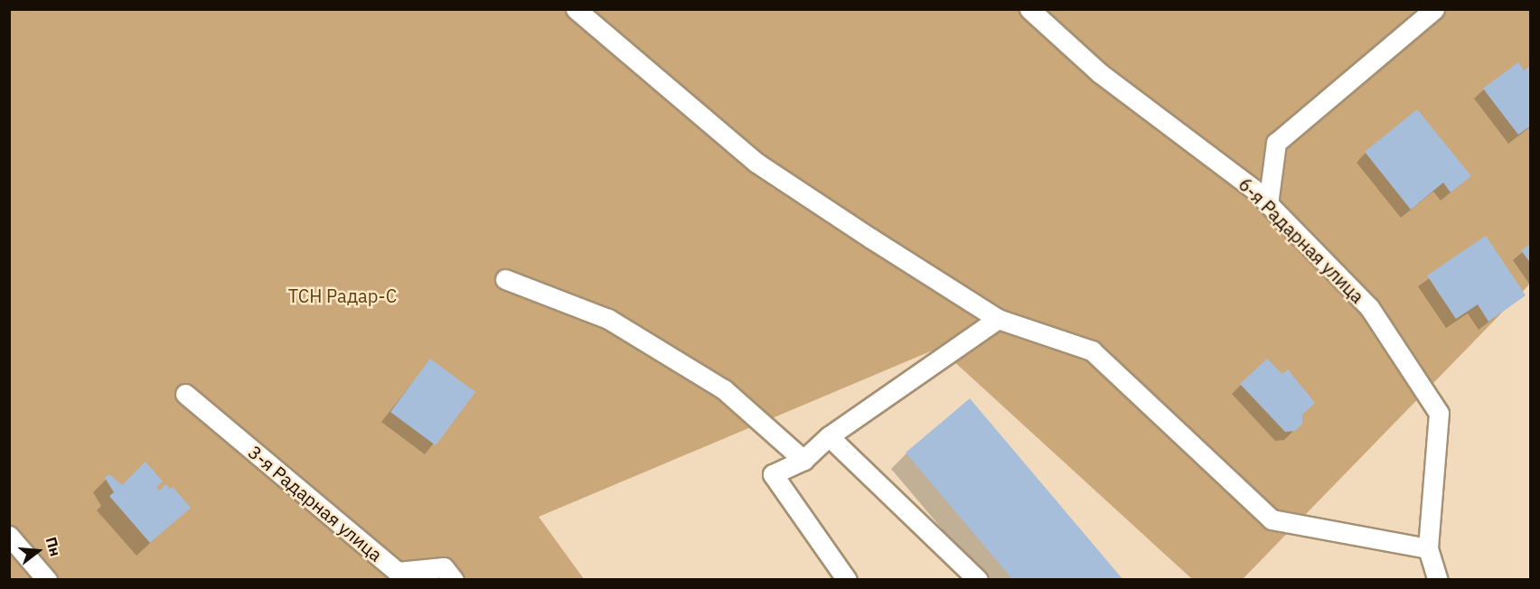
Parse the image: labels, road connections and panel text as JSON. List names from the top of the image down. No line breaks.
{"streets":{"lane":["6-я Радарная улица","3-я Радарная улица"]},"parks":["ТСН Радар-С"],"north":"right"}
